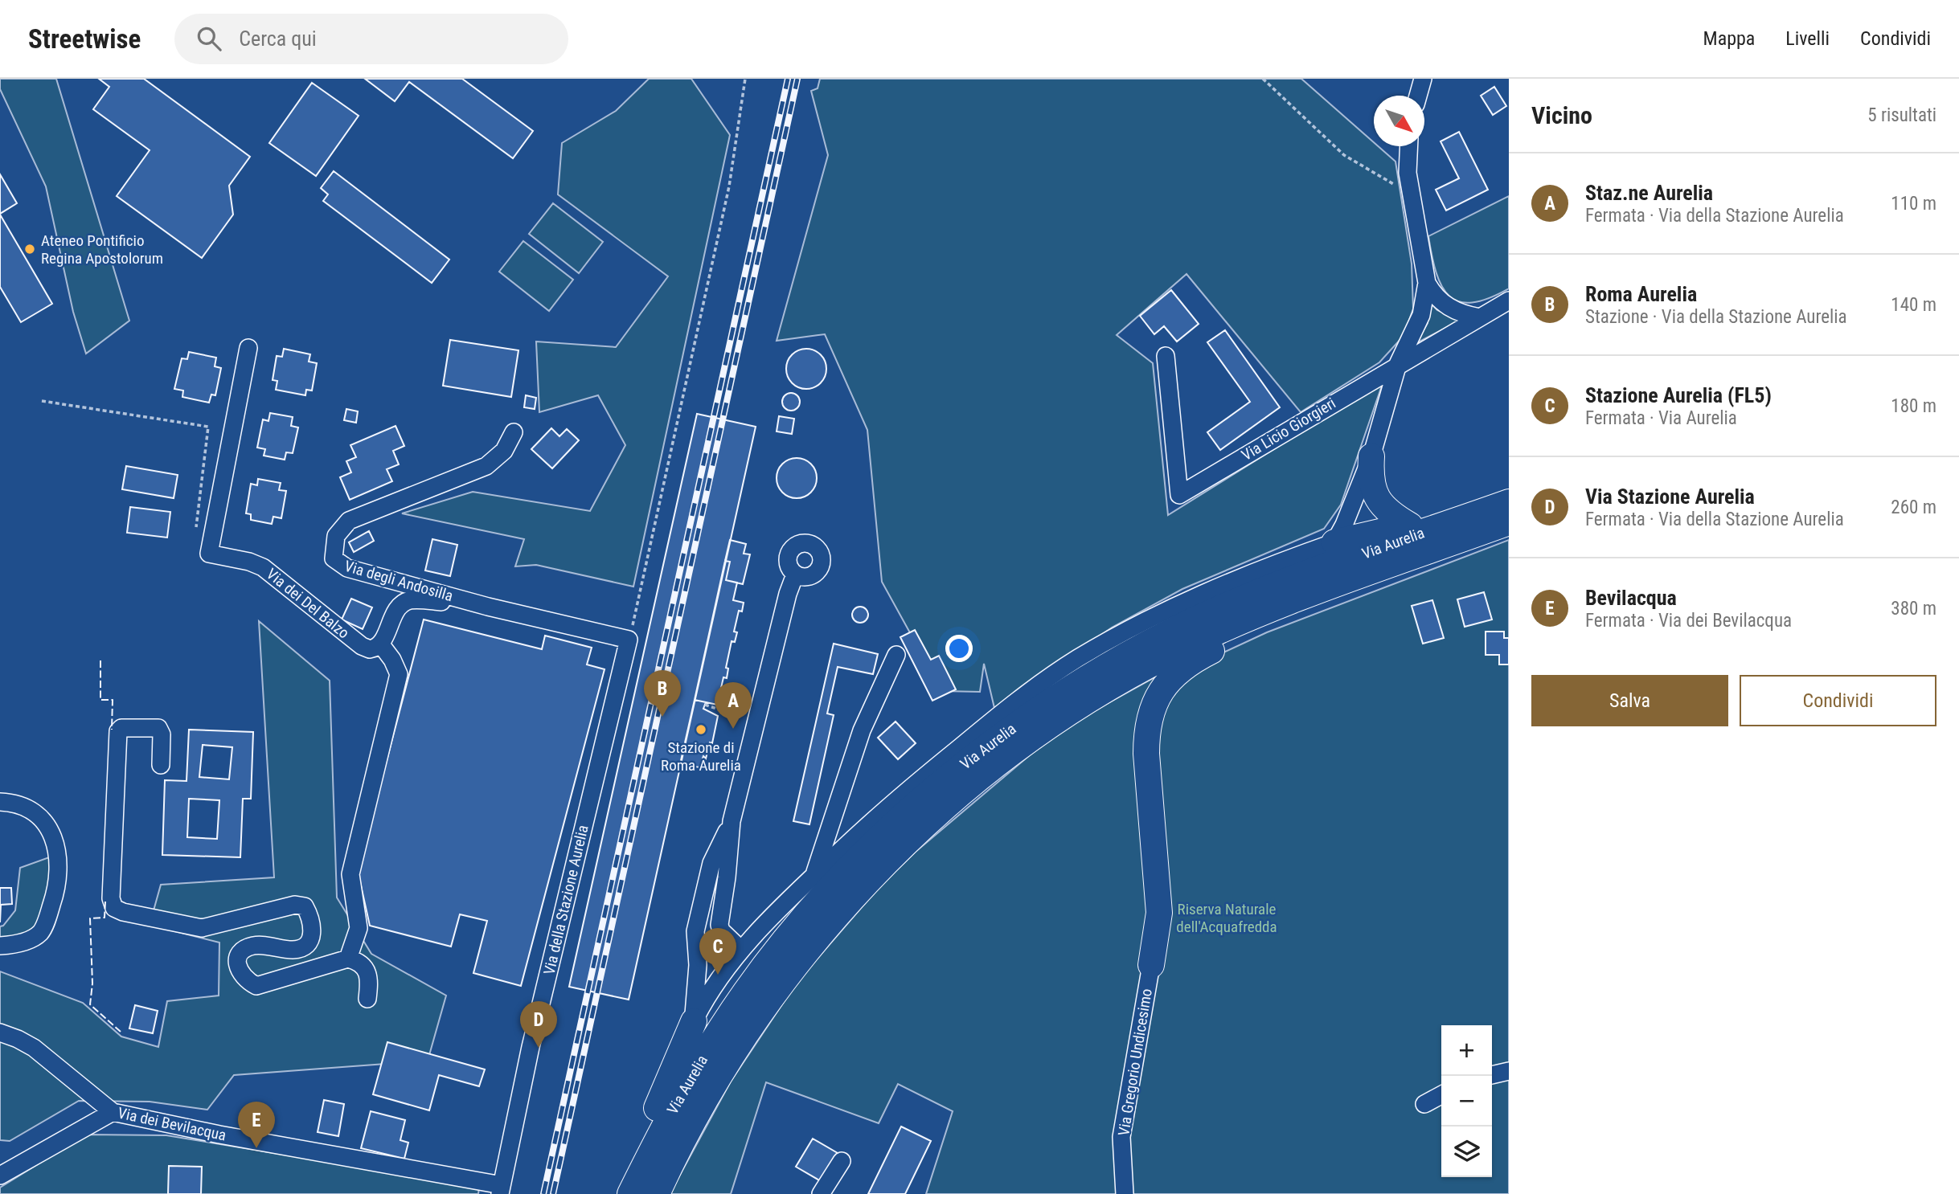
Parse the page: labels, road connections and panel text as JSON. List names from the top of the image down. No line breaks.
{"streets":{"highway":["Via Aurelia"],"street":["Via Licio Giorgieri","Via degli Andosilla","Via dei Del Balzo","Via della Stazione Aurelia","Via Gregorio Undicesimo","Via dei Bevilacqua"]},"crossings":[["Via degli Andosilla","Via della Stazione Aurelia"],["Via della Stazione Aurelia","Via dei Bevilacqua"]],"parks":["Riserva Naturale dell'Acquafredda"],"places":["Ateneo Pontificio Regina Apostolorum","Stazione di Roma Aurelia"],"north":"bottom right","page":{"header":"Streetwise","search":"Cerca qui","nav":["Mappa","Livelli","Condividi"],"heading":["Vicino","5 risultati"],"list":[{"mark":"A","name":"Staz.ne Aurelia","note":"Fermata · Via della Stazione Aurelia","value":"110 m"},{"mark":"B","name":"Roma Aurelia","note":"Stazione · Via della Stazione Aurelia","value":"140 m"},{"mark":"C","name":"Stazione Aurelia (FL5)","note":"Fermata · Via Aurelia","value":"180 m"},{"mark":"D","name":"Via Stazione Aurelia","note":"Fermata · Via della Stazione Aurelia","value":"260 m"},{"mark":"E","name":"Bevilacqua","note":"Fermata · Via dei Bevilacqua","value":"380 m"}],"buttons":["Salva","Condividi"],"pins":["B","A","C","D","E"],"map_buttons":["+","−"]}}
